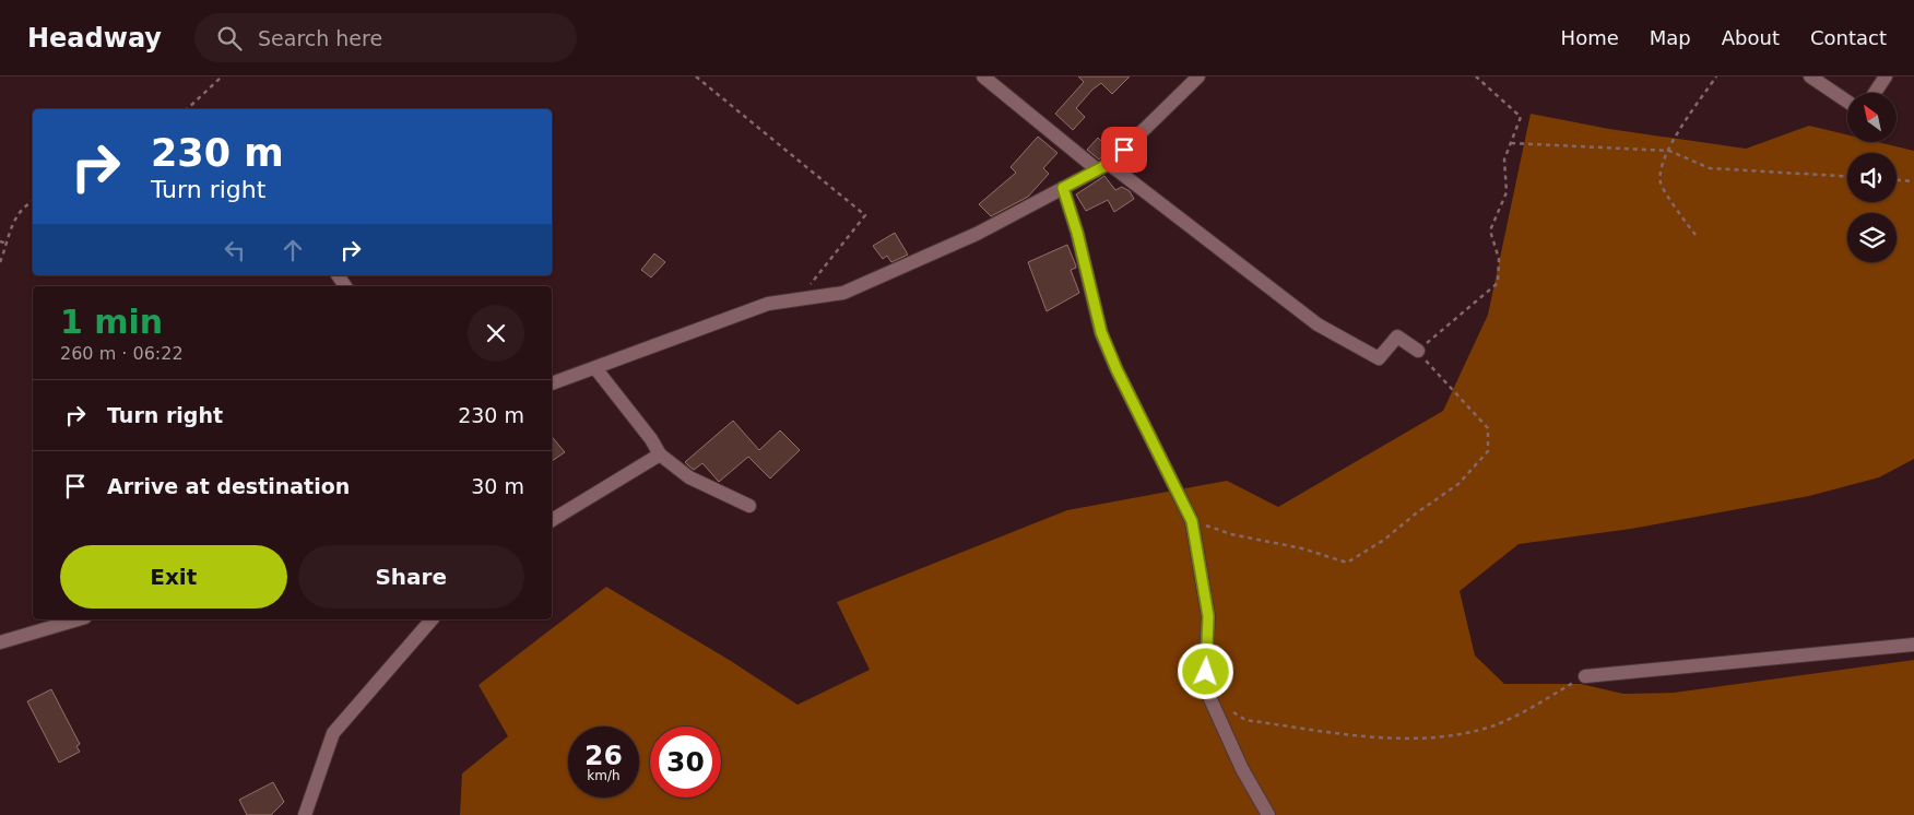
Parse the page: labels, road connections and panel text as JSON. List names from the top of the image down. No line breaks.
{"north":"top left","page":{"header":"Headway","search":"Search here","nav":["Home","Map","About","Contact"],"turn":["230 m","Turn right"],"heading":["1 min","260 m · 06:22"],"list":[{"name":"Turn right","value":"230 m"},{"name":"Arrive at destination","value":"30 m"}],"buttons":["Exit","Share"],"speed":"26 km/h","limit":"30"}}
